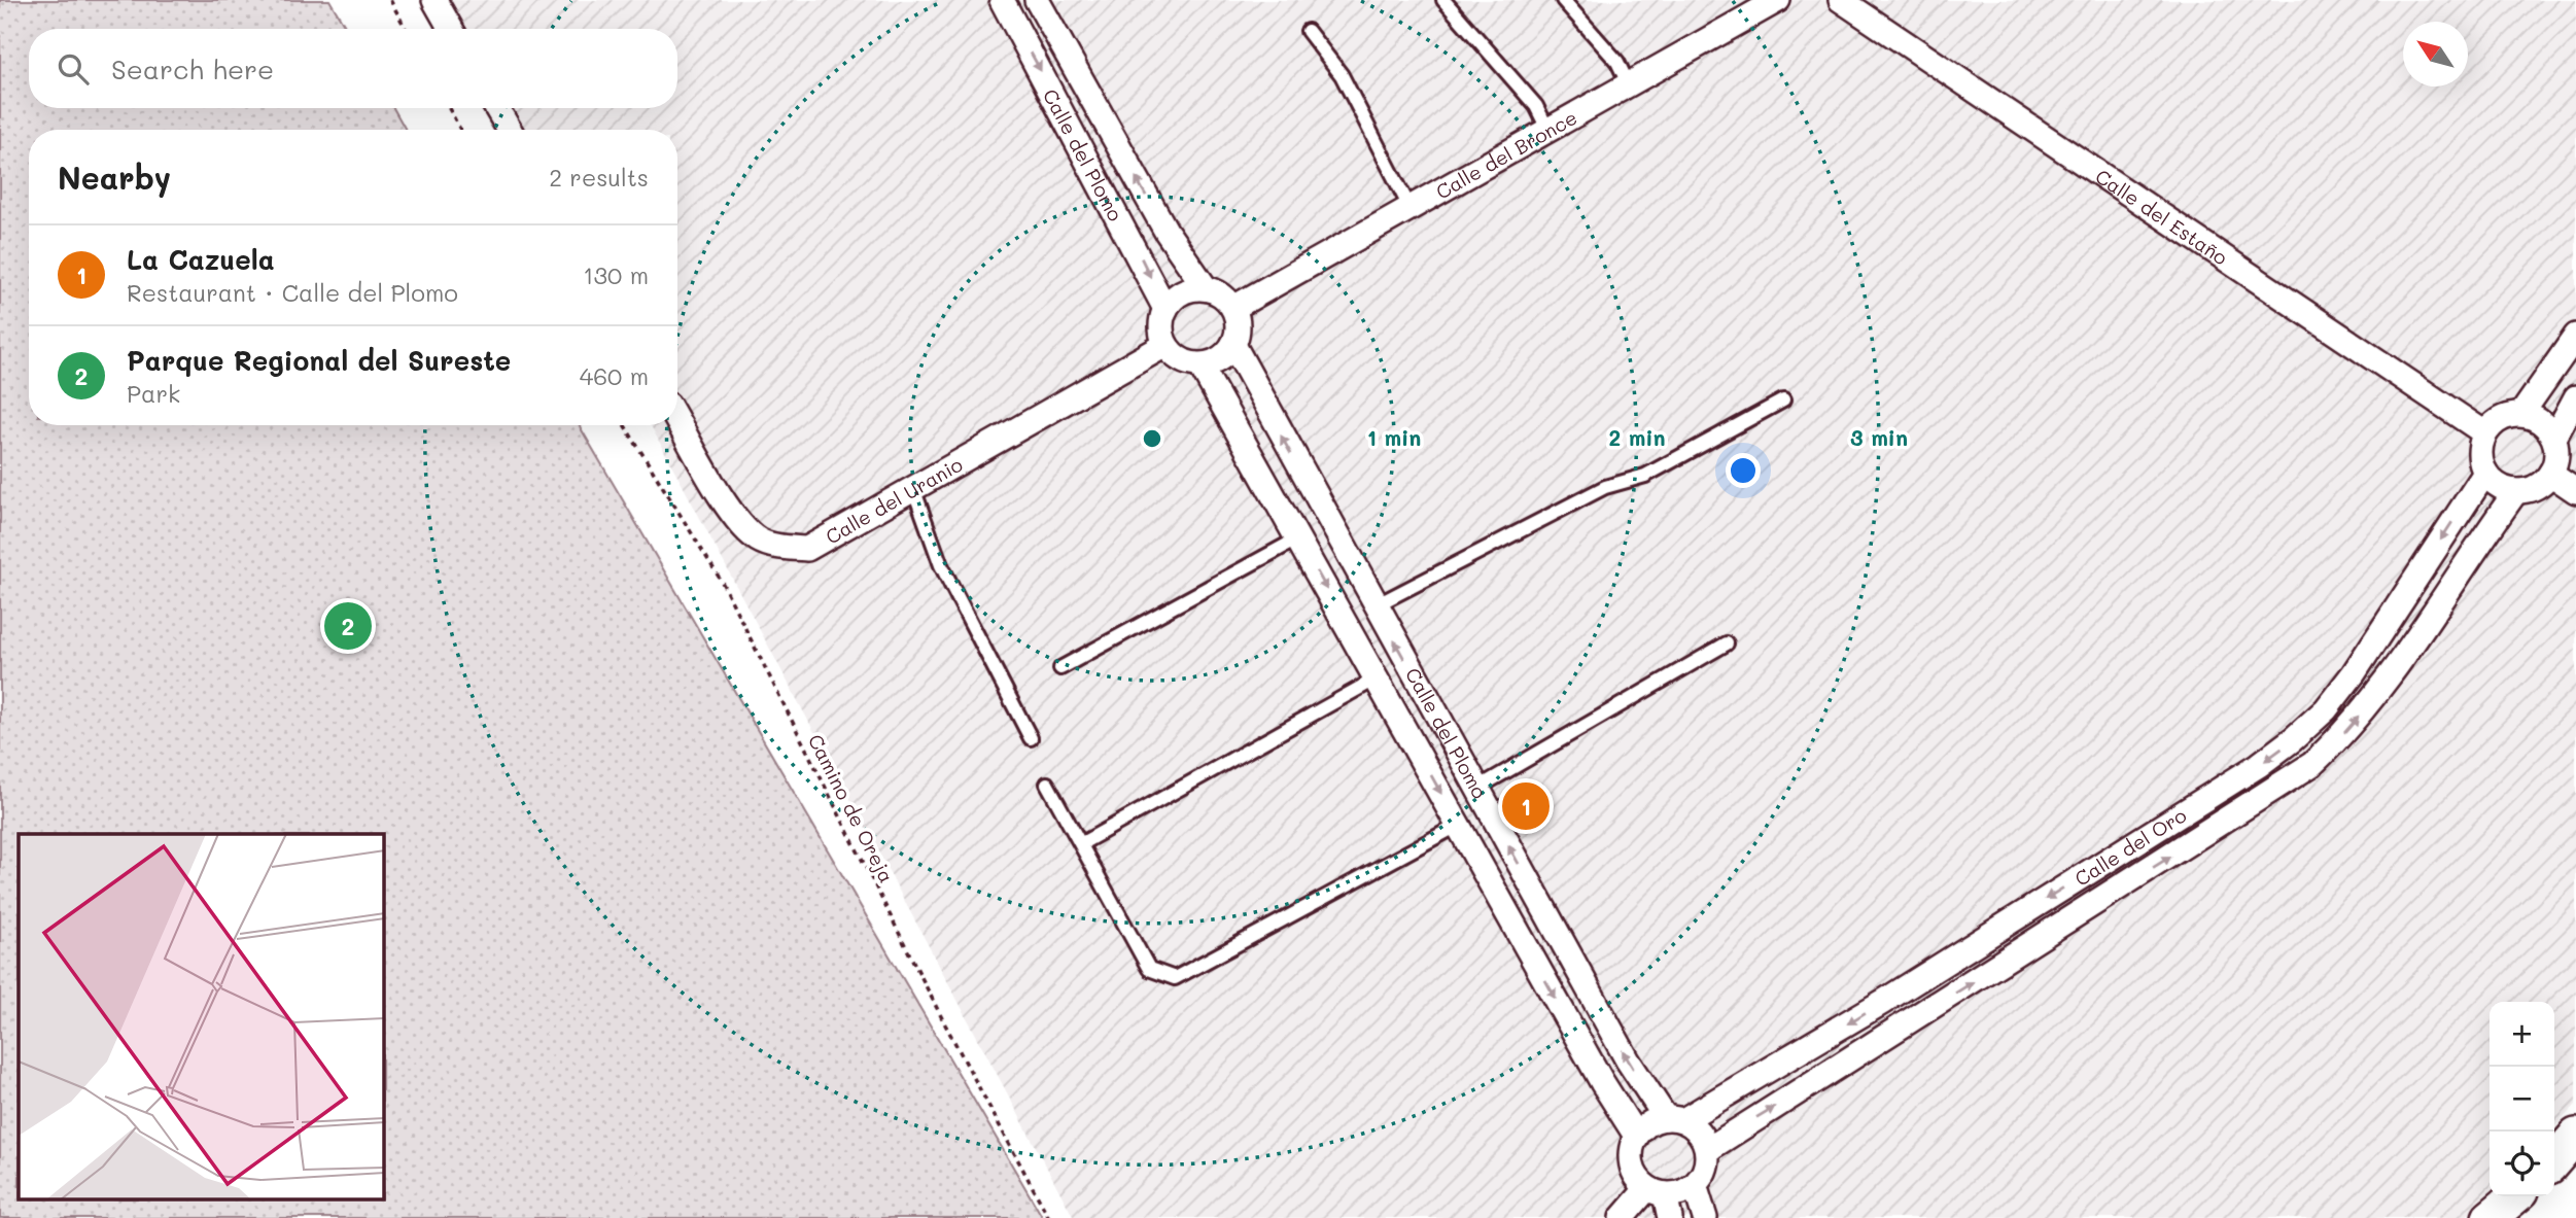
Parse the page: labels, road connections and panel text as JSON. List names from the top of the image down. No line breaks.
{"streets":{"street":["Calle del Plomo","Calle del Bronce","Calle del Estaño","Calle del Uranio","Calle del Oro"],"path":["Camino de Oreja"]},"crossings":[["Calle del Plomo","Calle del Bronce"],["Calle del Plomo","Calle del Uranio"],["Calle del Plomo","Calle del Oro"],["Calle del Bronce","Calle del Uranio"],["Calle del Estaño","Calle del Oro"]],"north":"top left","page":{"search":"Search here","heading":["Nearby","2 results"],"list":[{"mark":"1","name":"La Cazuela","note":"Restaurant · Calle del Plomo","value":"130 m"},{"mark":"2","name":"Parque Regional del Sureste","note":"Park","value":"460 m"}],"pins":["2","1"],"map_buttons":["+","−"]},"rings":["1 min","2 min","3 min"]}
